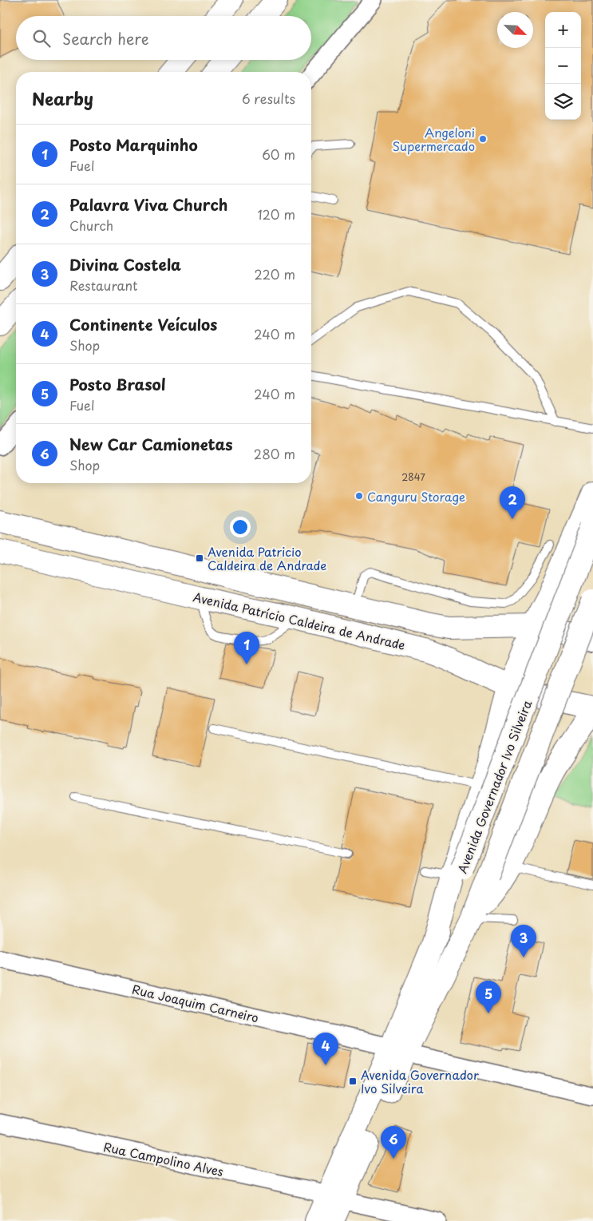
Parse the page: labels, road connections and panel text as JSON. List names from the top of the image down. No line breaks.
{"streets":{"main road":["Avenida Patrício Caldeira de Andrade","Avenida Governador Ivo Silveira"],"street":["Rua Joaquim Carneiro","Rua Campolino Alves"]},"crossings":[["Avenida Governador Ivo Silveira","Rua Joaquim Carneiro"],["Avenida Governador Ivo Silveira","Rua Campolino Alves"]],"places":{"other":["Angeloni Supermercado","Canguru Storage"],"transit":["Avenida Patricio Caldeira de Andrade","Avenida Governador Ivo Silveira"]},"house_numbers":["2847"],"north":"bottom right","page":{"map_buttons":["+","−"],"search":"Search here","heading":["Nearby","6 results"],"list":[{"mark":"1","name":"Posto Marquinho","note":"Fuel","value":"60 m"},{"mark":"2","name":"Palavra Viva Church","note":"Church","value":"120 m"},{"mark":"3","name":"Divina Costela","note":"Restaurant","value":"220 m"},{"mark":"4","name":"Continente Veículos","note":"Shop","value":"240 m"},{"mark":"5","name":"Posto Brasol","note":"Fuel","value":"240 m"},{"mark":"6","name":"New Car Camionetas","note":"Shop","value":"280 m"}],"pins":["2","1","3","5","4","6"]}}
